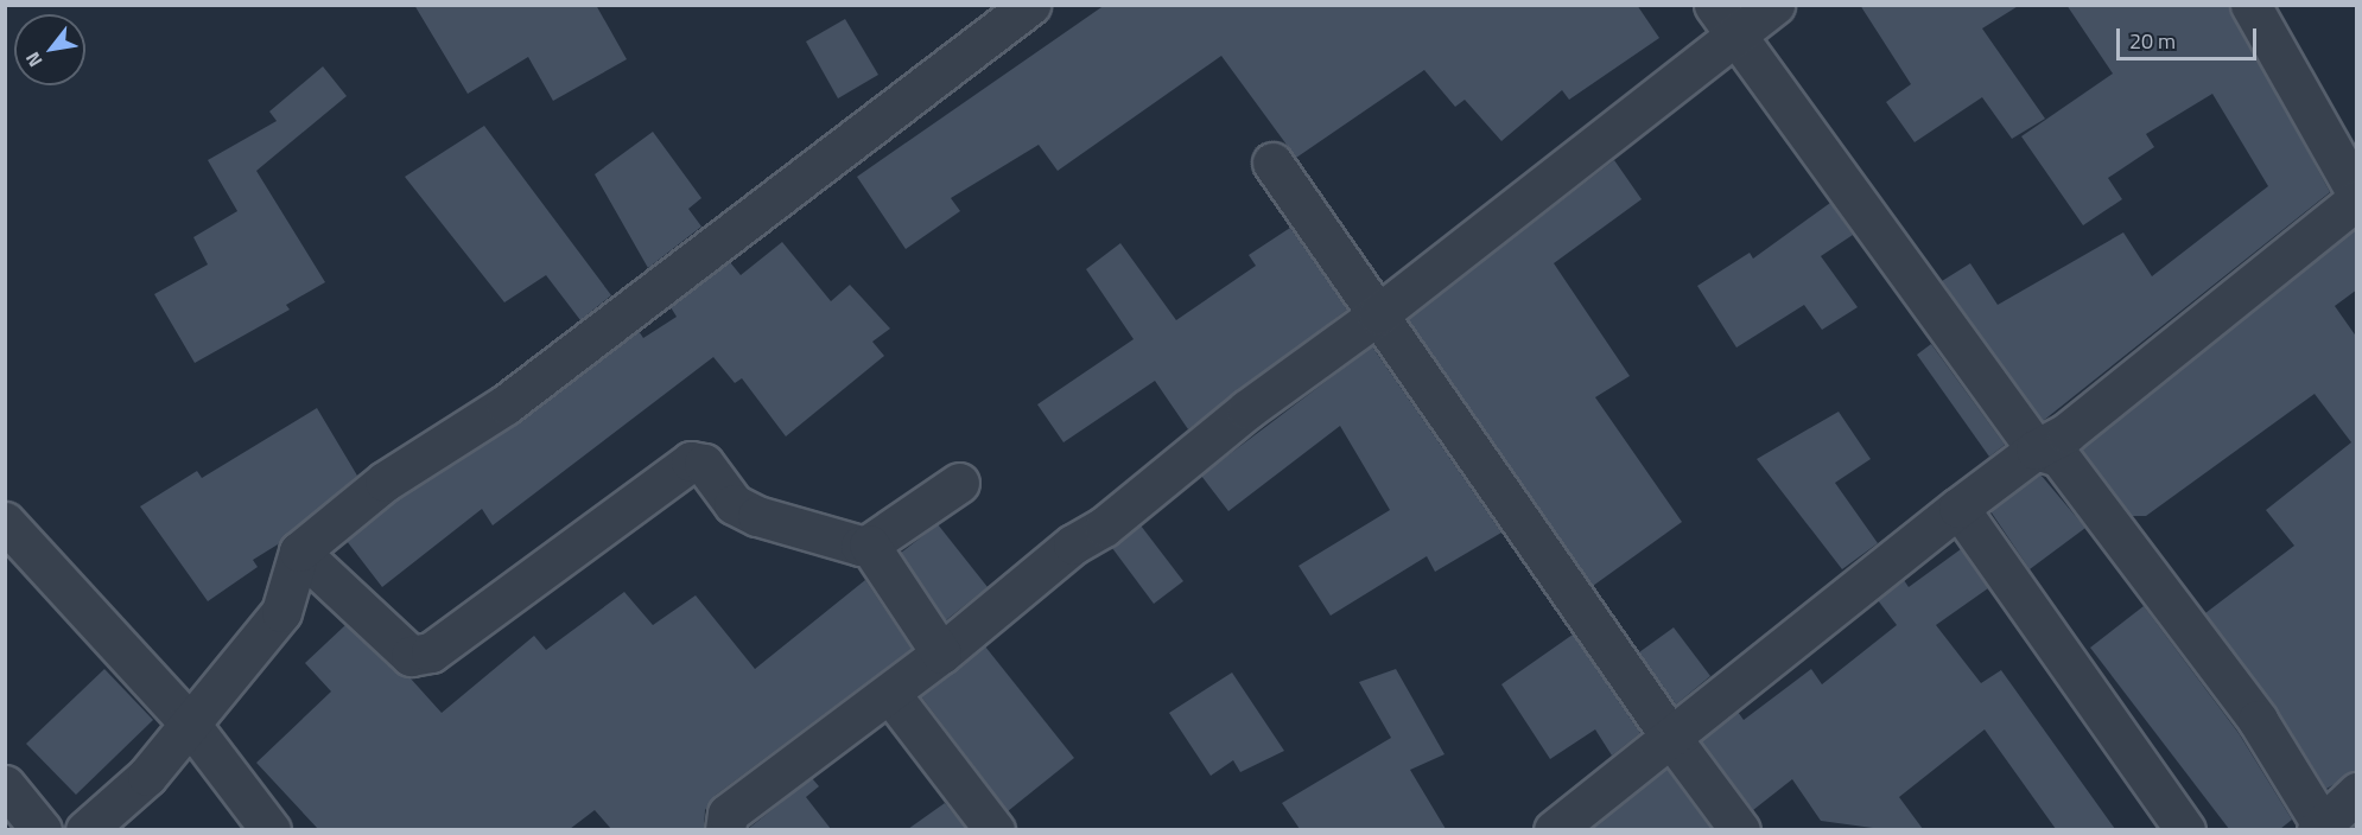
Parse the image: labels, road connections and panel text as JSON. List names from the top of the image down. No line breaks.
{"scale_bar":"20 m","north":"bottom left"}
